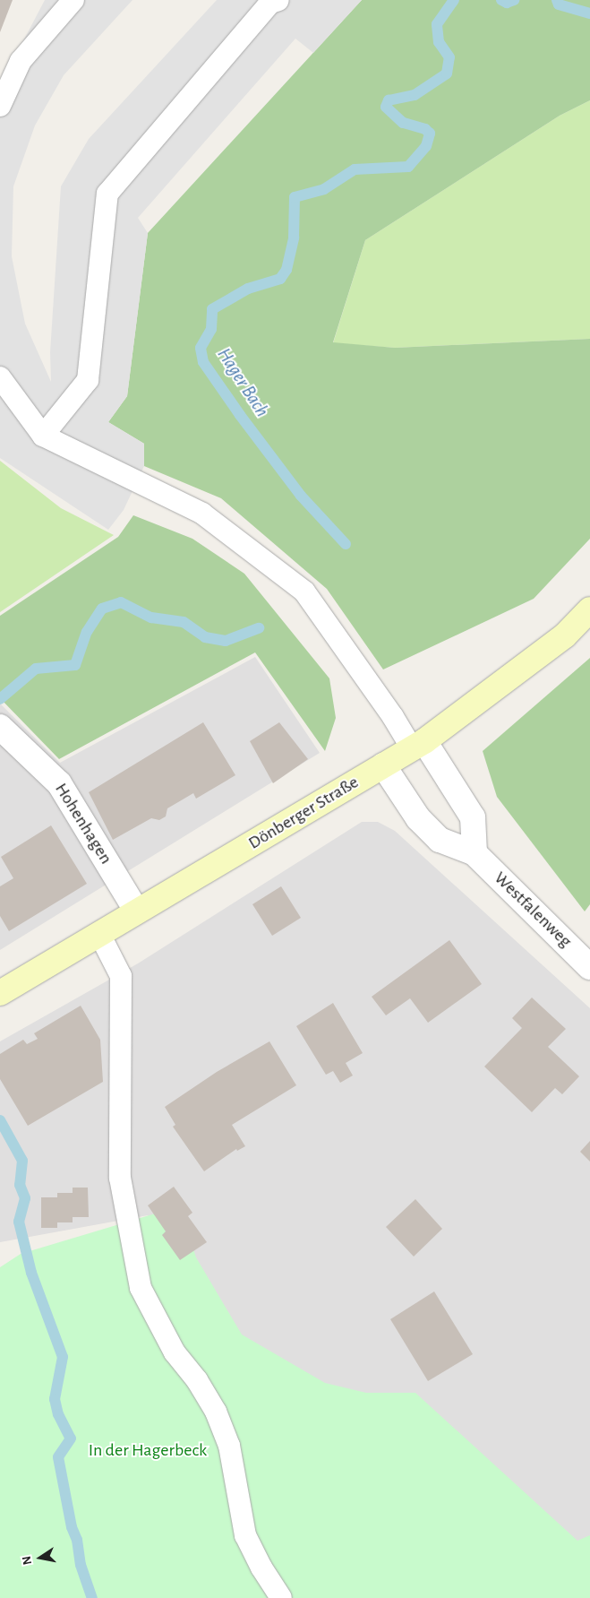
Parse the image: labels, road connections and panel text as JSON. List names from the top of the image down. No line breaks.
{"streets":{"street":["Dönberger Straße","Hohenhagen","Westfalenweg"]},"crossings":[["Dönberger Straße","Hohenhagen"],["Dönberger Straße","Westfalenweg"]],"water":["Hager Bach"],"parks":["In der Hagerbeck"],"north":"left"}
